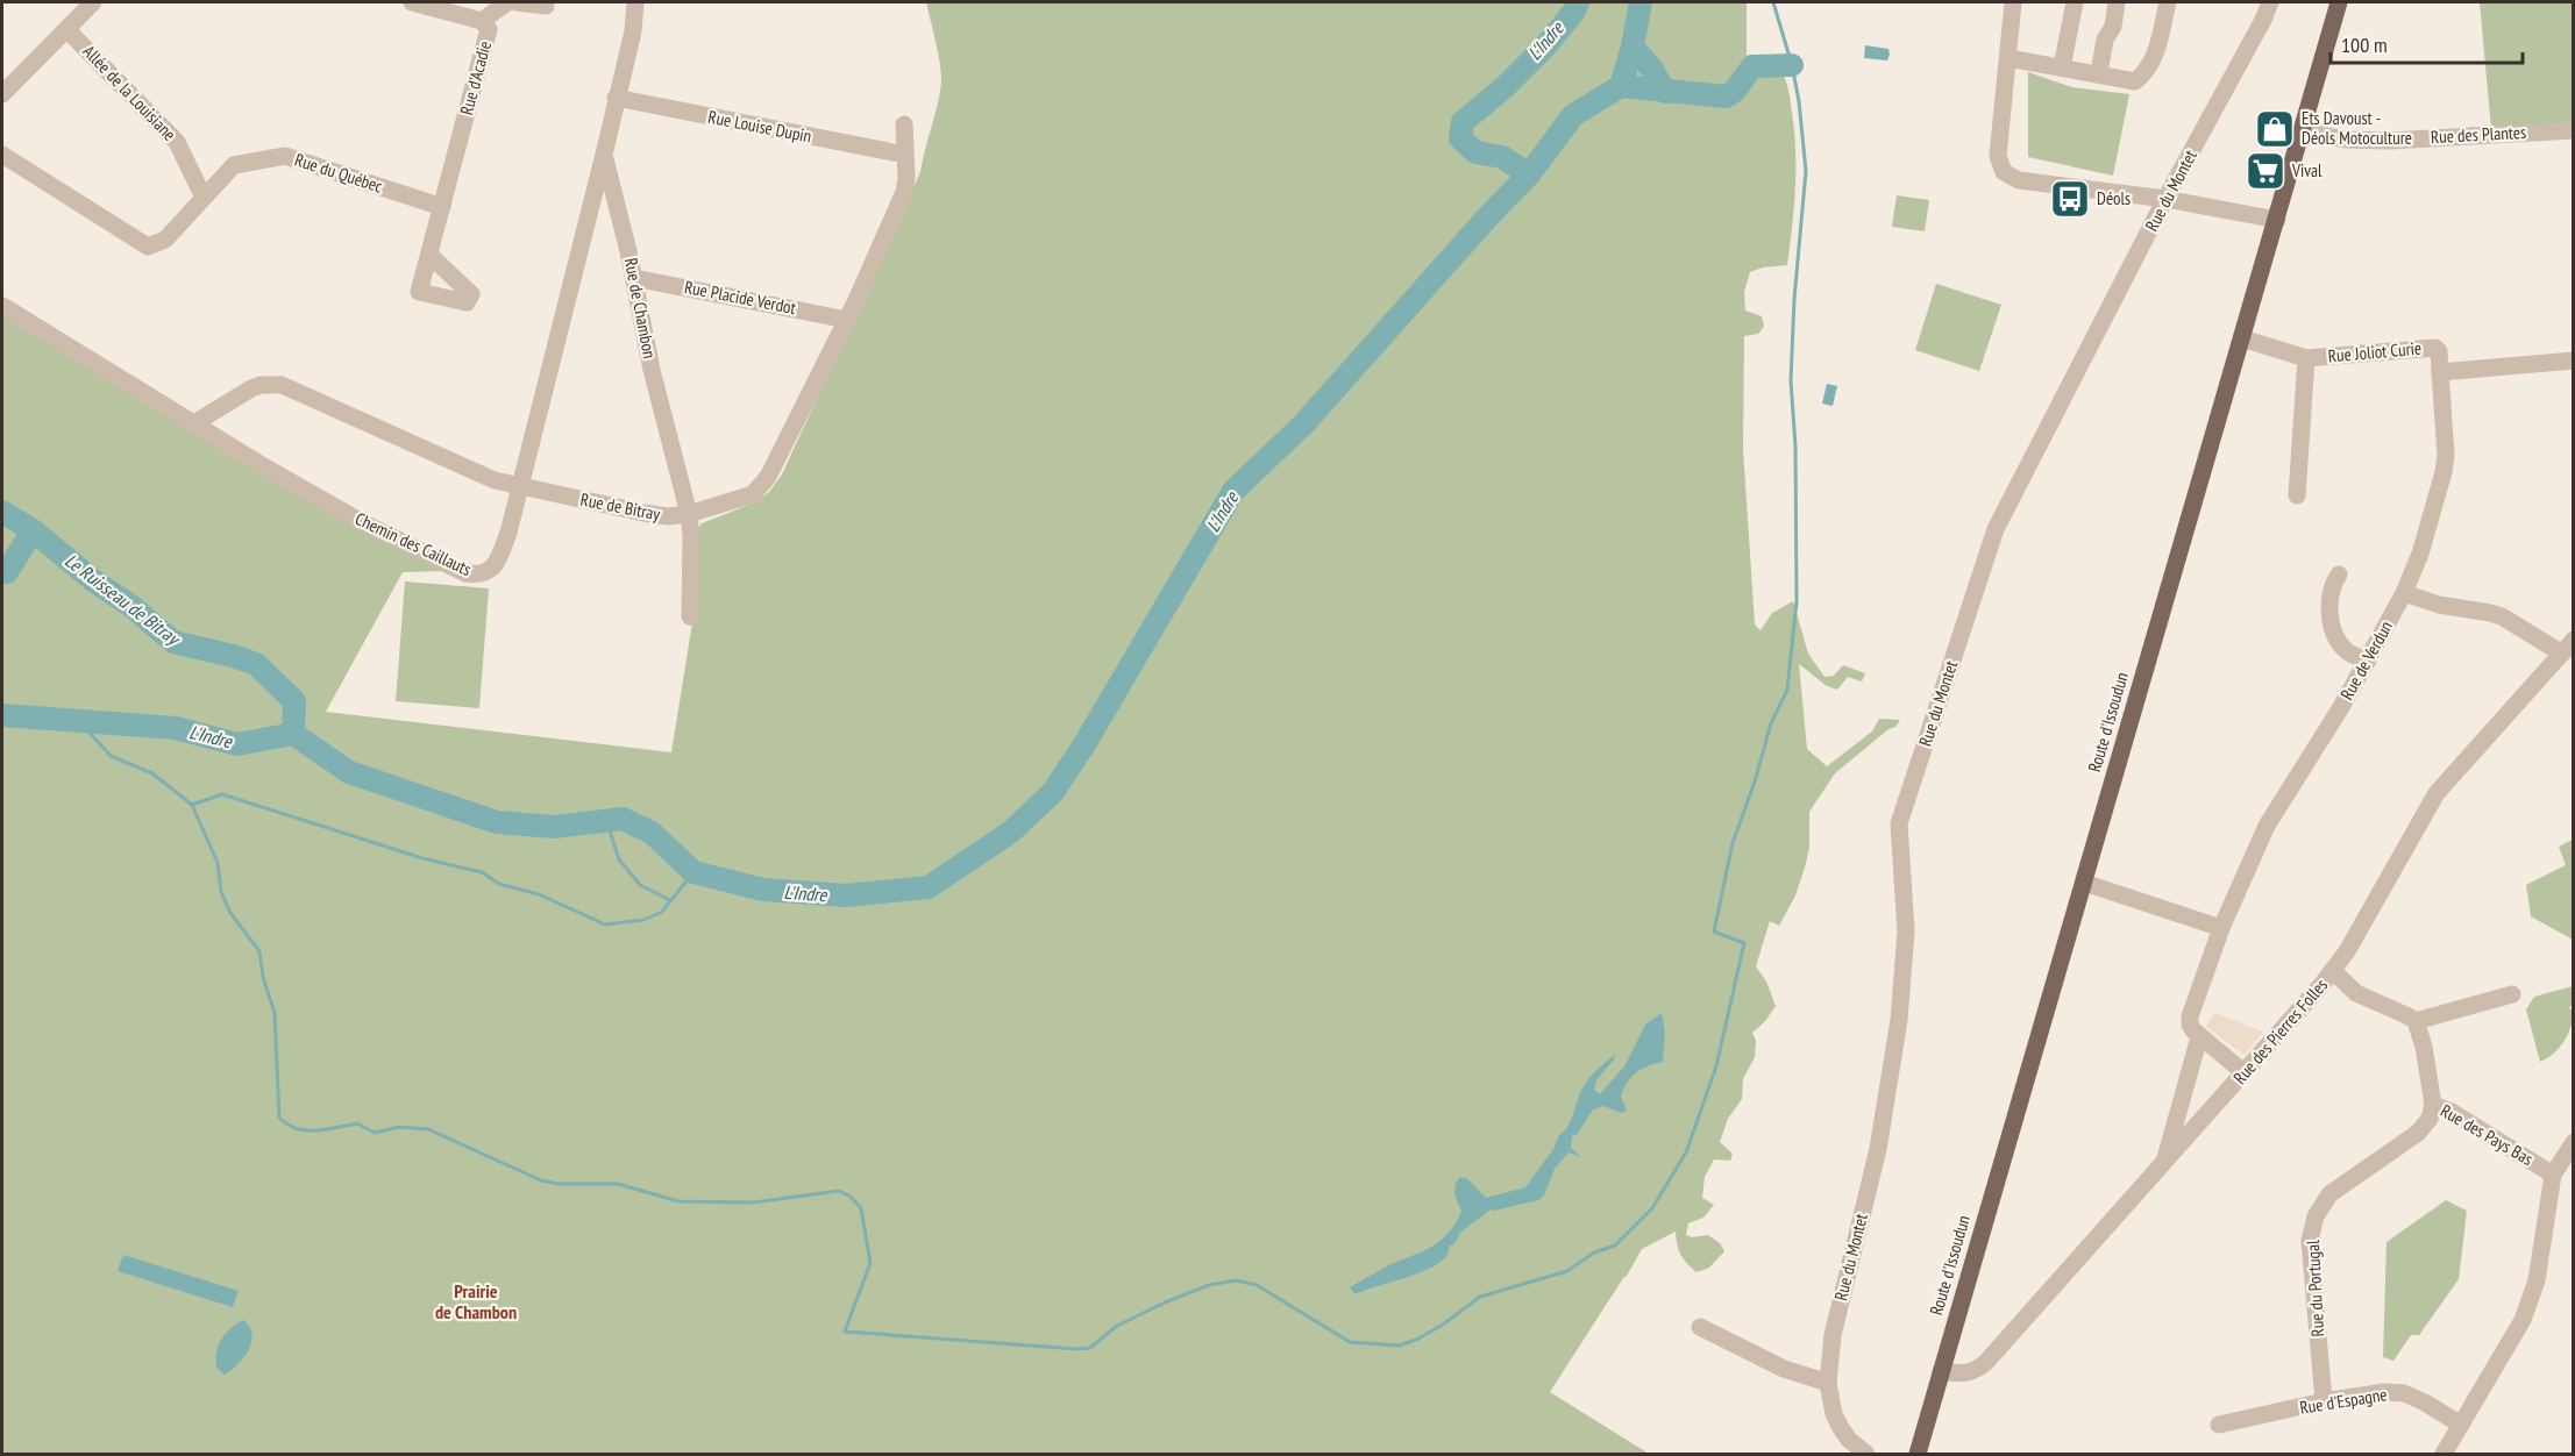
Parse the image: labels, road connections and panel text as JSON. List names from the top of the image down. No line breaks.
{"streets":{"main road":["Route d'Issoudun"],"street":["Rue d'Acadie","Allée de la Louisiane","Rue Louise Dupin","Rue des Plantes","Rue du Québec","Rue du Montet","Rue Placide Verdot","Rue de Chambon","Rue Joliot Curie","Rue de Bitray","Chemin des Caillauts","Rue de Verdun","Rue des Pierres Folles","Rue des Pays Bas","Rue du Portugal","Rue d'Espagne"]},"crossings":[["Rue d'Acadie","Rue du Québec"],["Allée de la Louisiane","Rue du Québec"],["Rue Louise Dupin","Rue de Chambon"],["Rue Louise Dupin","Rue de Bitray"],["Rue des Plantes","Route d'Issoudun"],["Rue Placide Verdot","Rue de Chambon"],["Rue Placide Verdot","Rue de Bitray"],["Rue de Chambon","Rue de Bitray"],["Rue de Chambon","Chemin des Caillauts"],["Rue Joliot Curie","Rue de Verdun"],["Rue Joliot Curie","Route d'Issoudun"],["Rue de Bitray","Chemin des Caillauts"],["Rue de Verdun","Rue des Pierres Folles"],["Route d'Issoudun","Rue des Pierres Folles"],["Rue des Pays Bas","Rue du Portugal"],["Rue du Portugal","Rue d'Espagne"]],"districts":["Prairie de Chambon"],"water":["L'Indre","Le Ruisseau de Bitray"],"places":{"shop":["Ets Davoust - Déols Motoculture"],"supermarket":["Vival"],"bus stop":["Déols"]},"scale_bar":"100 m"}
